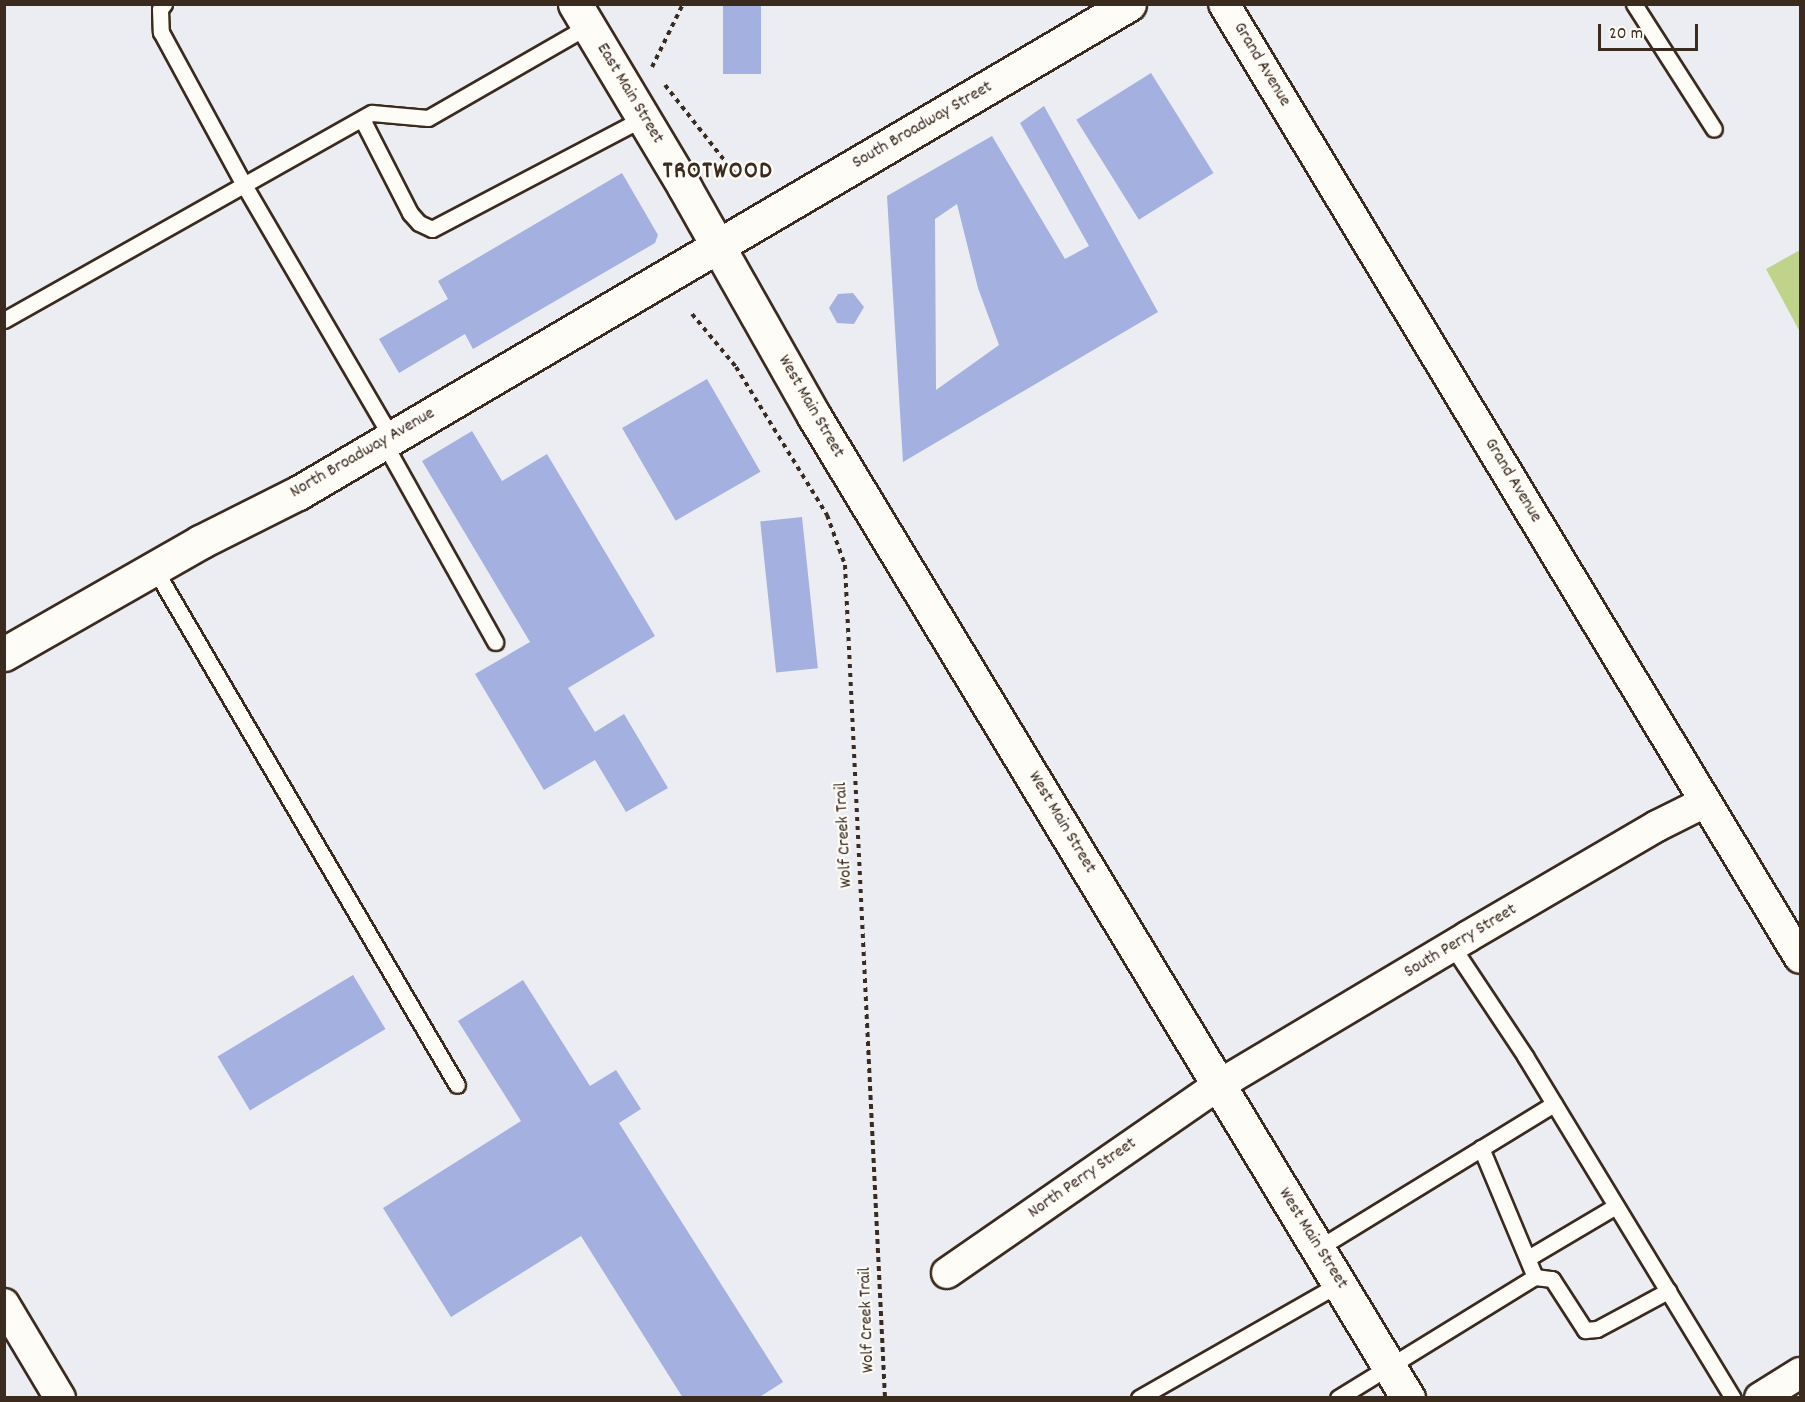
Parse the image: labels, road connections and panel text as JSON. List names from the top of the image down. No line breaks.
{"streets":{"main road":["East Main Street","South Broadway Street","West Main Street","North Broadway Avenue"],"street":["Grand Avenue","South Perry Street","North Perry Street"],"path":["Wolf Creek Trail"]},"crossings":[["Grand Avenue","South Perry Street"],["East Main Street","South Broadway Street"],["East Main Street","West Main Street"],["East Main Street","North Broadway Avenue"],["South Broadway Street","West Main Street"],["South Broadway Street","North Broadway Avenue"],["West Main Street","North Broadway Avenue"],["West Main Street","South Perry Street"],["West Main Street","North Perry Street"],["South Perry Street","North Perry Street"]],"districts":["TROTWOOD"],"scale_bar":"20 m"}
